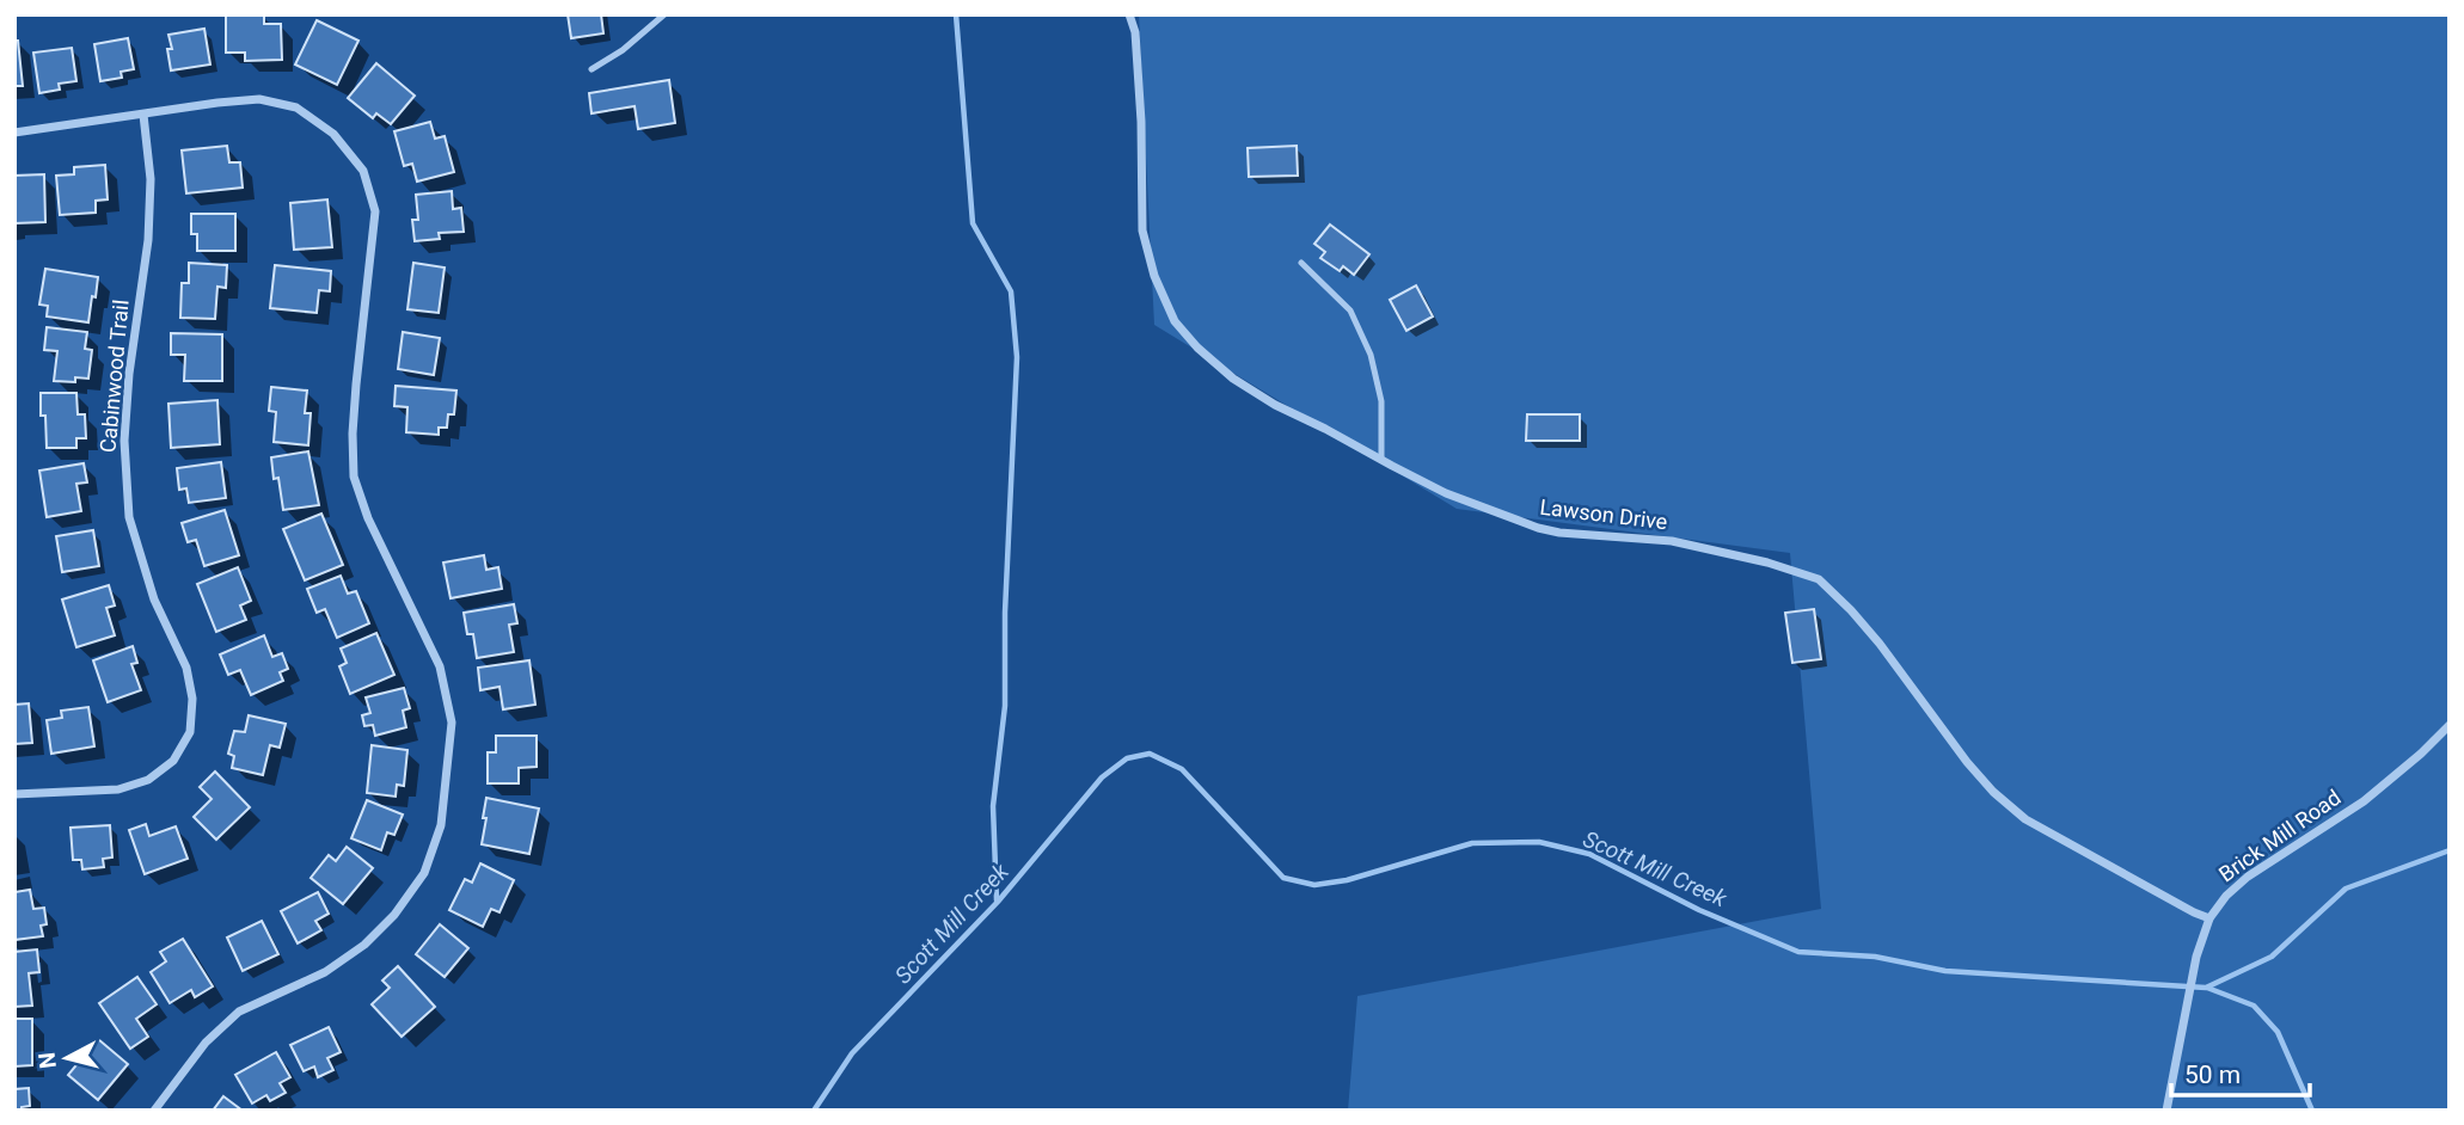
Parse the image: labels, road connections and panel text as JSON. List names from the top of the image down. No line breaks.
{"streets":{"street":["Cabinwood Trail","Lawson Drive","Brick Mill Road"]},"crossings":[["Lawson Drive","Brick Mill Road"]],"water":["Scott Mill Creek"],"scale_bar":"50 m","north":"left"}
